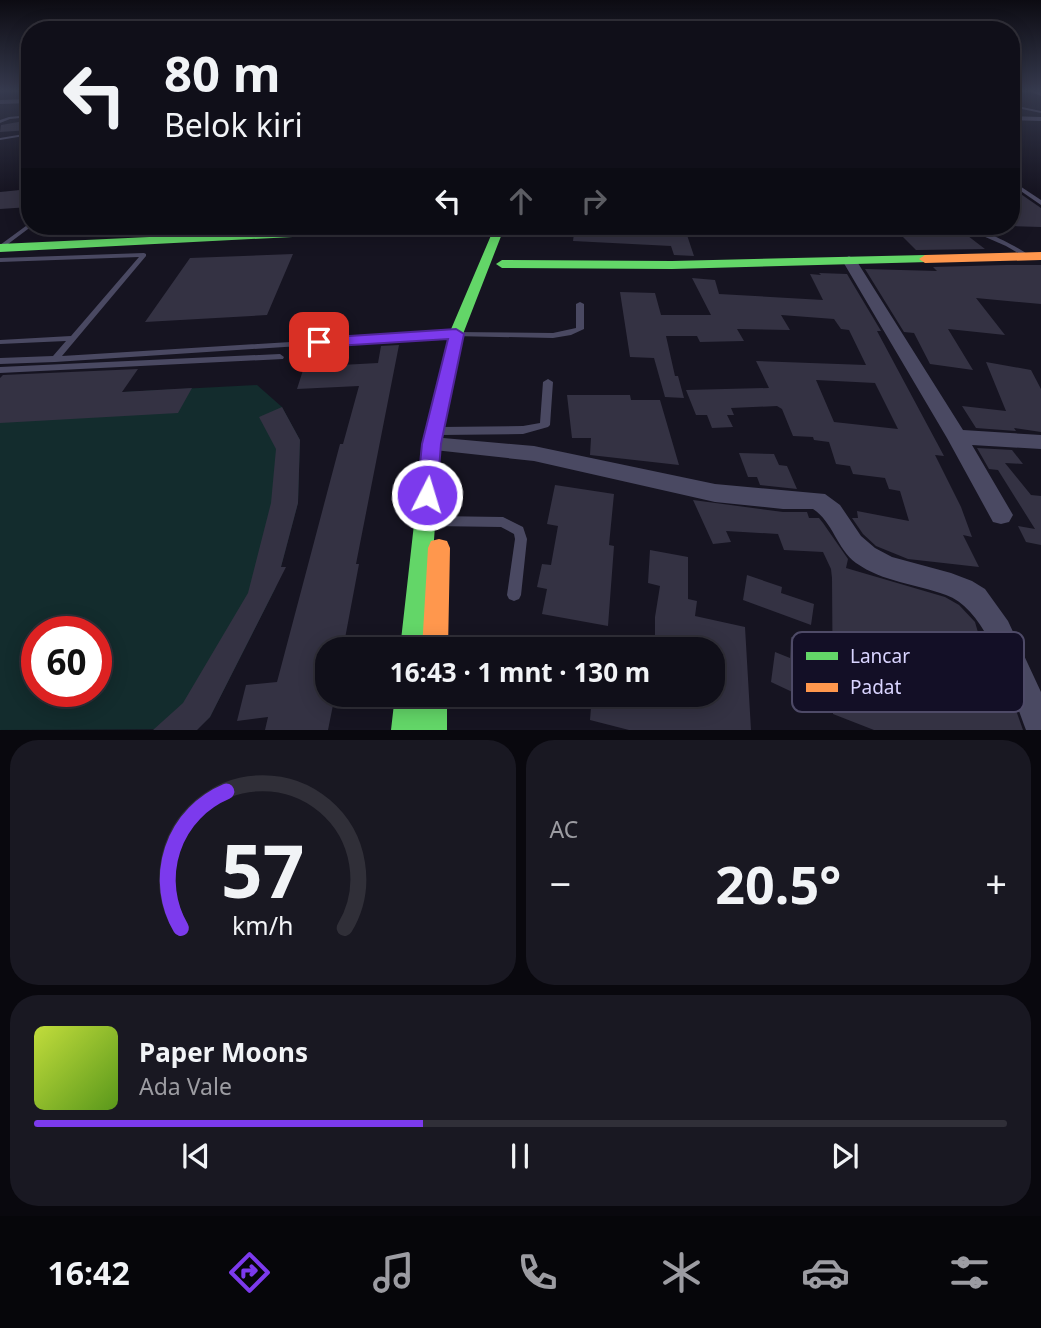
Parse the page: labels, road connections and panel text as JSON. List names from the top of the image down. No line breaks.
{"legend":["Lancar","Padat"],"page":{"turn":["80 m","Belok kiri"],"limit":"60","trip":"16:43 · 1 mnt · 130 m","tile":"AC","heat":["−","20.5°","+"],"song":["Paper Moons","Ada Vale"],"tabs":"16:42","gauge":["57","km/h"]}}
